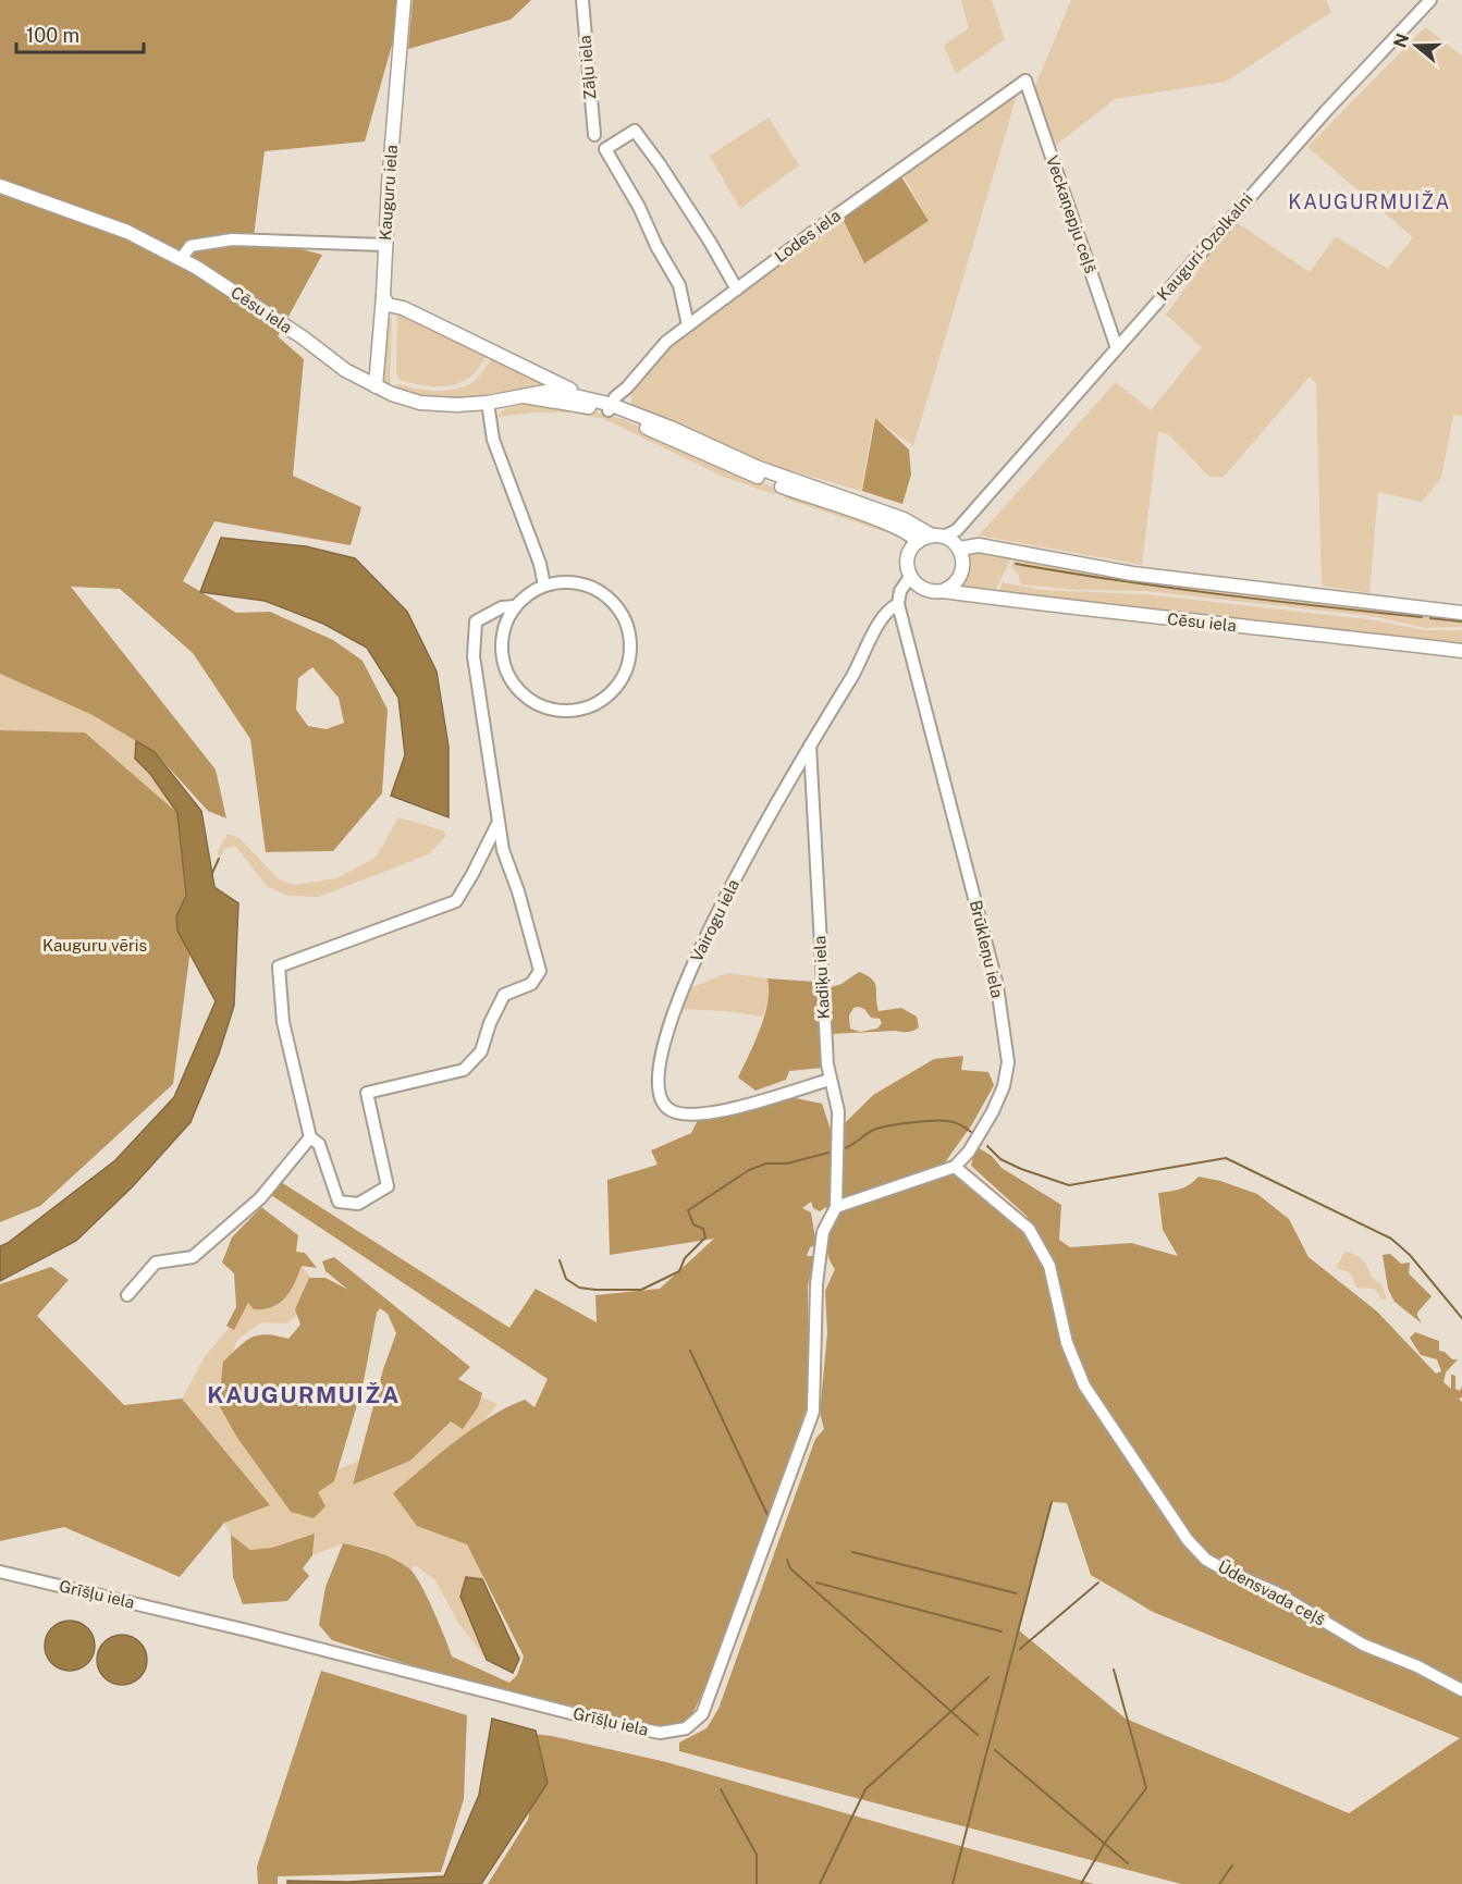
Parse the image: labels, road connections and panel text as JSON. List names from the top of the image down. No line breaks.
{"streets":{"main road":["Kauguru iela","Cēsu iela"],"street":["Zāļu iela","Veckaņepju ceļš","Lodes iela","Kauguri-Ozolkalni","Vairogu iela","Brūkleņu iela","Kadiķu iela","Ūdensvada ceļš","Grīšļu iela"]},"crossings":[["Kauguru iela","Cēsu iela"],["Veckaņepju ceļš","Lodes iela"],["Veckaņepju ceļš","Kauguri-Ozolkalni"],["Lodes iela","Cēsu iela"],["Kauguri-Ozolkalni","Cēsu iela"],["Vairogu iela","Brūkleņu iela"],["Vairogu iela","Kadiķu iela"],["Brūkleņu iela","Ūdensvada ceļš"],["Kadiķu iela","Grīšļu iela"]],"districts":["KAUGURMUIŽA","KAUGURMUIŽA"],"parks":["Kauguru vēris"],"scale_bar":"100 m","north":"left"}
